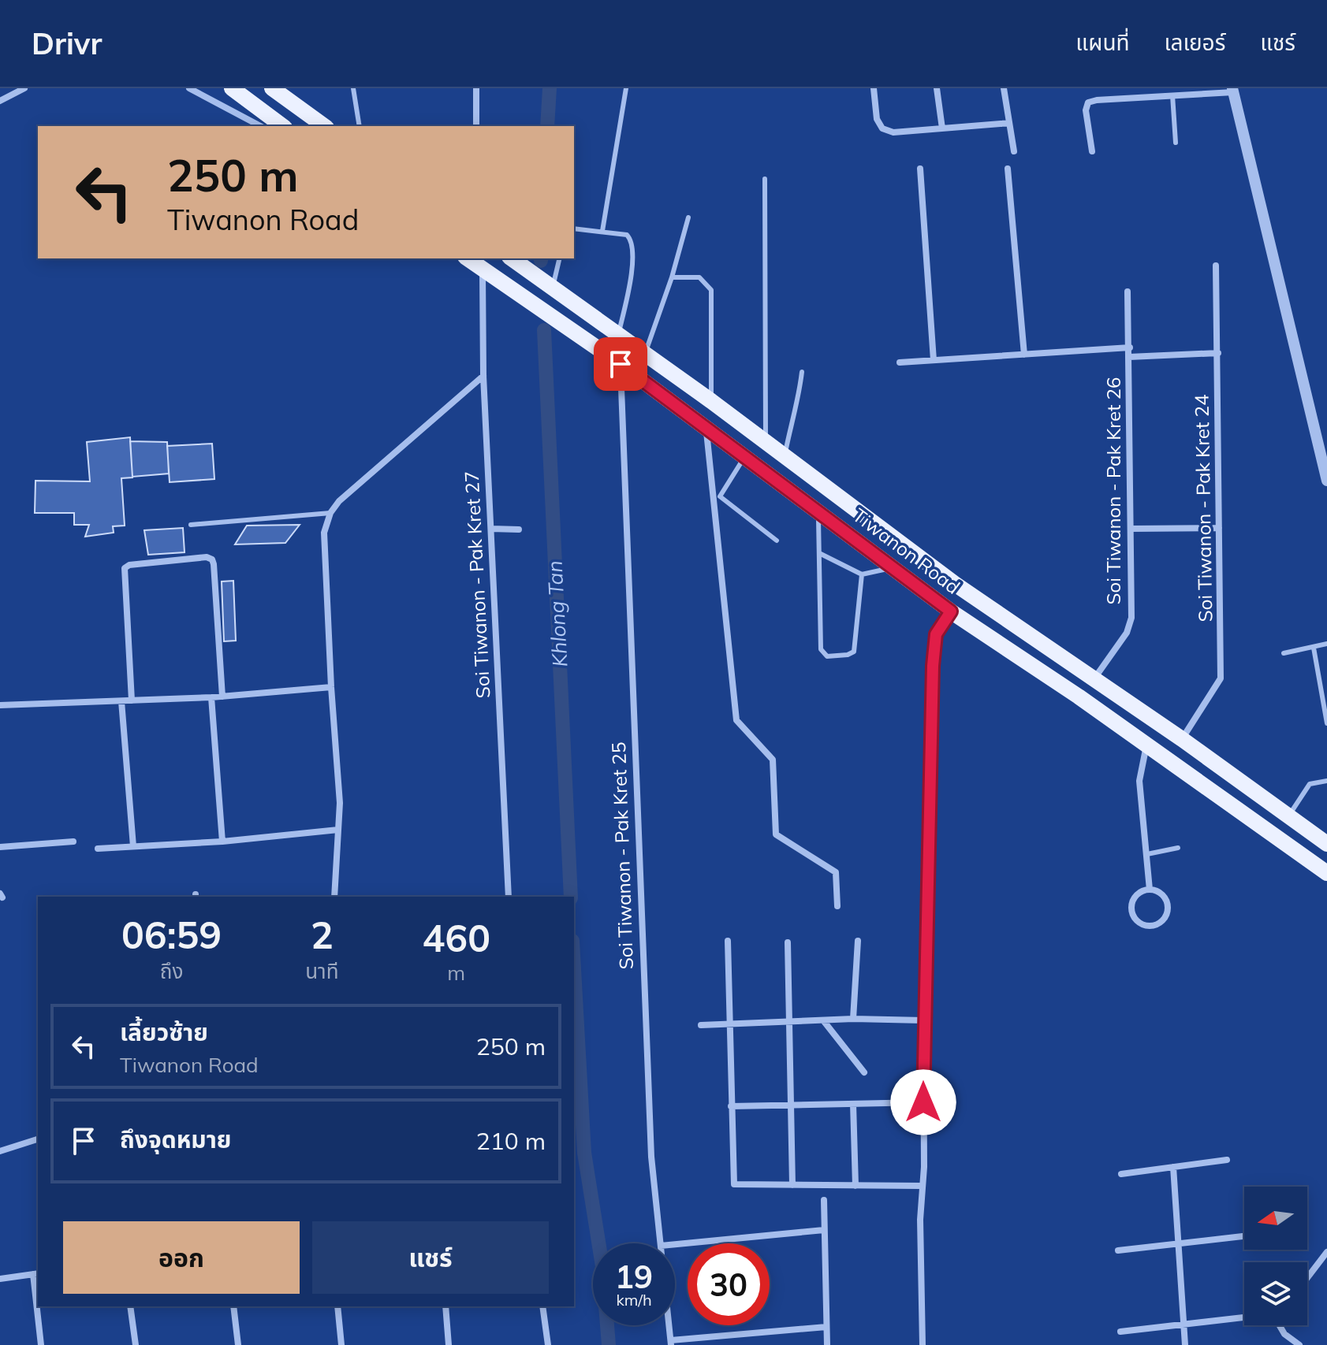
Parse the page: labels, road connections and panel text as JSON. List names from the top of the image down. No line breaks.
{"streets":{"main road":["Tiwanon Road"],"street":["Soi Tiwanon - Pak Kret 26","Soi Tiwanon - Pak Kret 24","Soi Tiwanon - Pak Kret 27","Soi Tiwanon - Pak Kret 25"]},"crossings":[["Soi Tiwanon - Pak Kret 26","Tiwanon Road"],["Soi Tiwanon - Pak Kret 24","Tiwanon Road"],["Tiwanon Road","Soi Tiwanon - Pak Kret 27"],["Tiwanon Road","Soi Tiwanon - Pak Kret 25"]],"water":["Khlong Tan"],"north":"left","page":{"header":"Drivr","nav":["แผนที่","เลเยอร์","แชร์"],"turn":["250 m","Tiwanon Road"],"eta":["06:59","ถึง","2","นาที","460","m"],"list":[{"name":"เลี้ยวซ้าย","note":"Tiwanon Road","value":"250 m"},{"name":"ถึงจุดหมาย","value":"210 m"}],"buttons":["ออก","แชร์"],"speed":"19 km/h","limit":"30"}}
